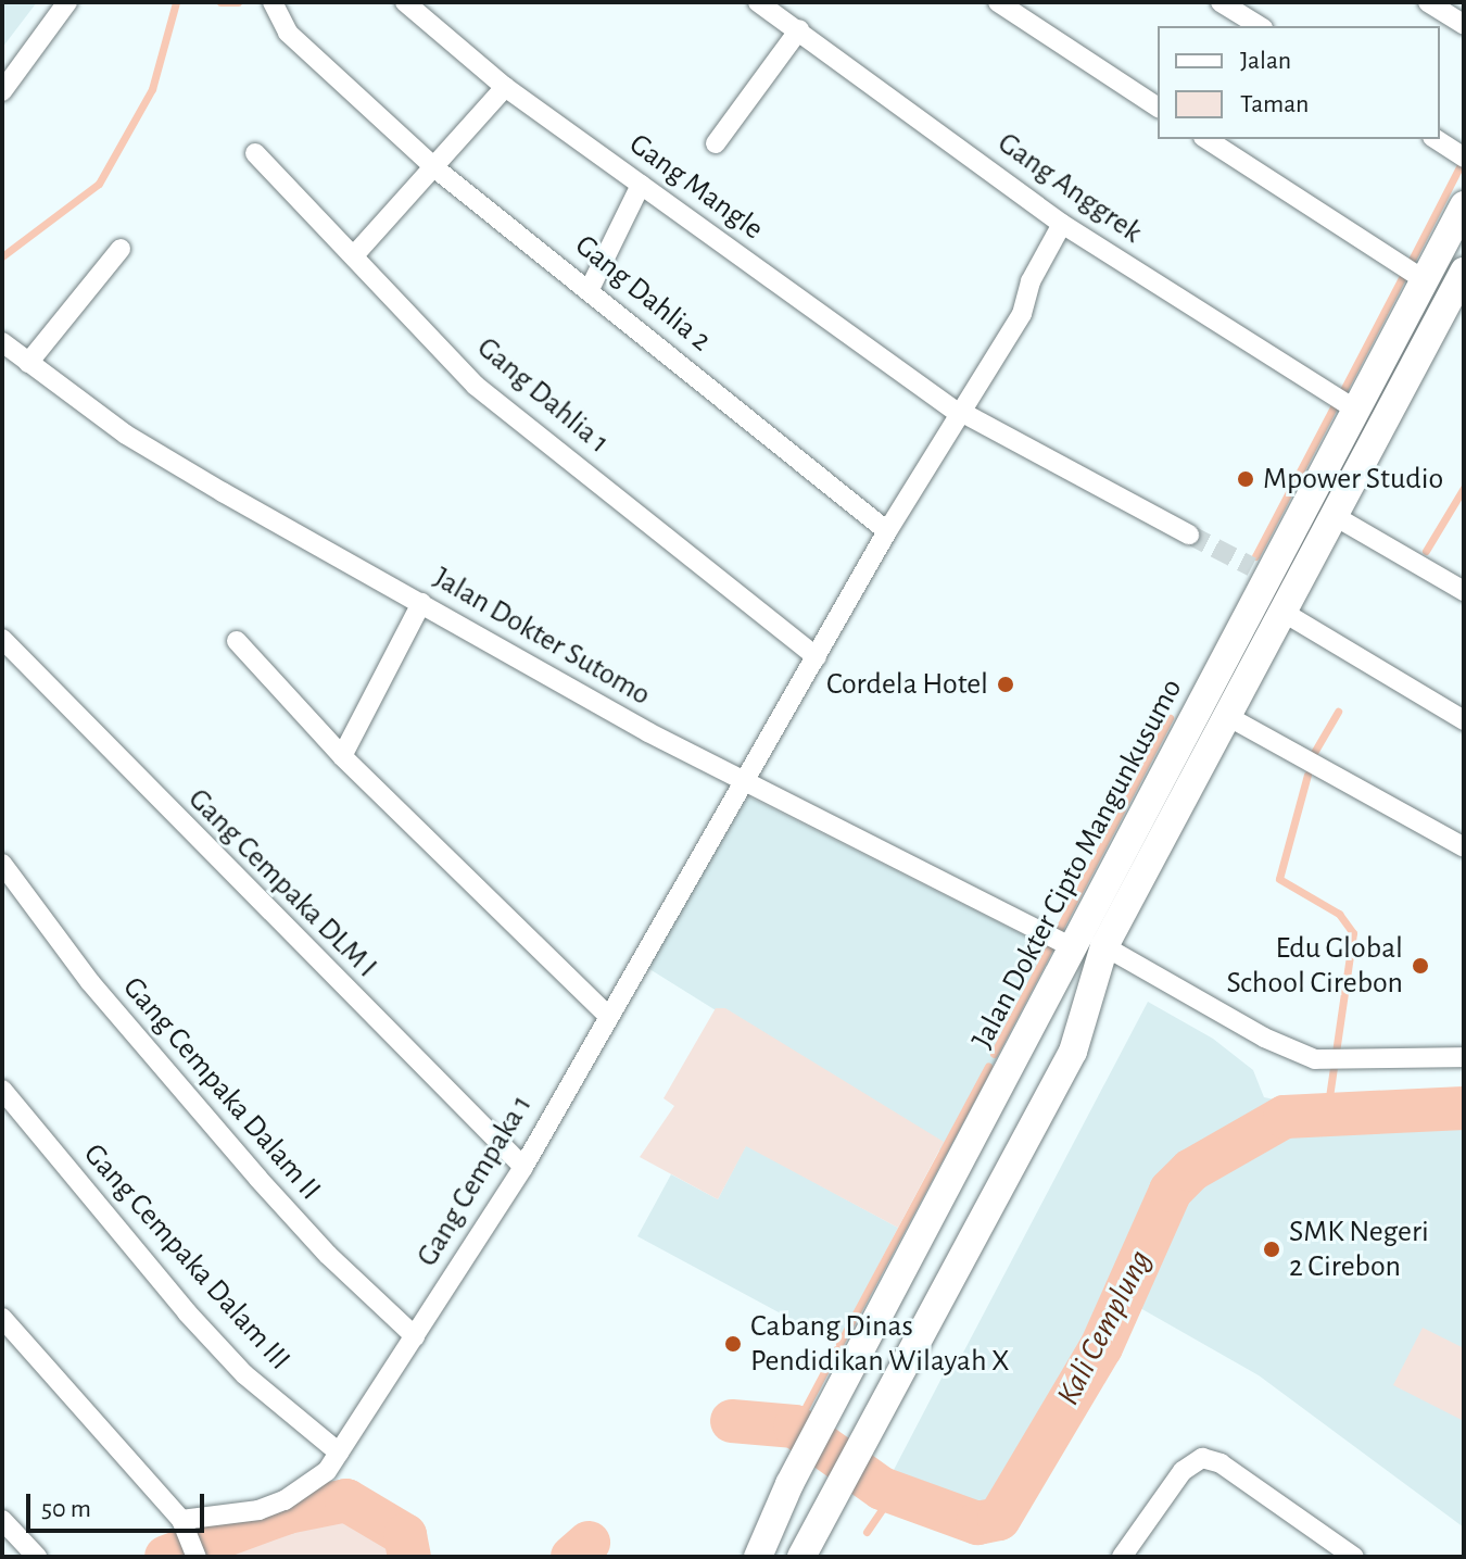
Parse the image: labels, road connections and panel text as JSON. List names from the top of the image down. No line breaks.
{"streets":{"main road":["Jalan Dokter Cipto Mangunkusumo"],"street":["Gang Mangle","Gang Anggrek","Gang Dahlia 2","Gang Dahlia 1","Jalan Dokter Sutomo","Gang Cempaka DLM I","Gang Cempaka Dalam II","Gang Cempaka 1","Gang Cempaka Dalam III"]},"crossings":[["Gang Anggrek","Jalan Dokter Cipto Mangunkusumo"],["Gang Dahlia 2","Gang Cempaka 1"],["Gang Dahlia 1","Gang Cempaka 1"],["Jalan Dokter Sutomo","Jalan Dokter Cipto Mangunkusumo"],["Jalan Dokter Sutomo","Gang Cempaka 1"],["Gang Cempaka DLM I","Gang Cempaka 1"],["Gang Cempaka Dalam II","Gang Cempaka 1"],["Gang Cempaka 1","Gang Cempaka Dalam III"]],"water":["Kali Cemplung"],"places":["Mpower Studio","Cordela Hotel","Edu Global School Cirebon","SMK Negeri 2 Cirebon","Cabang Dinas Pendidikan Wilayah X"],"legend":["Jalan","Taman"],"scale_bar":"50 m"}
